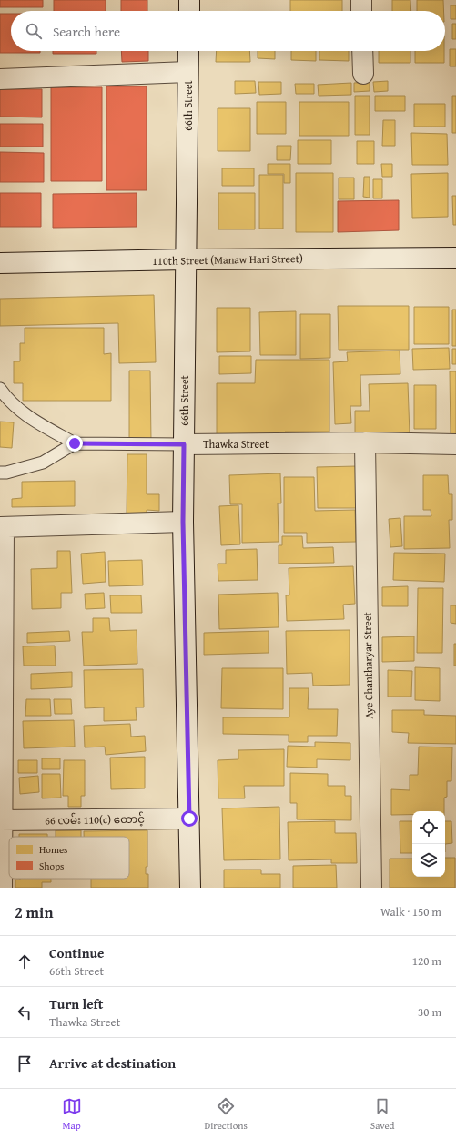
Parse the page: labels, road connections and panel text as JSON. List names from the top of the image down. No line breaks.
{"streets":{"street":["66th Street","110th Street (Manaw Hari Street)","Thawka Street","Aye Chantharyar Street","66 လမ်း 110(c) ထောင့်"]},"crossings":[["66th Street","110th Street (Manaw Hari Street)"],["66th Street","Thawka Street"],["66th Street","66 လမ်း 110(c) ထောင့်"],["Thawka Street","Aye Chantharyar Street"]],"legend":["Homes","Shops"],"page":{"search":"Search here","heading":["2 min","Walk · 150 m"],"list":[["Continue","66th Street","120 m"],["Turn left","Thawka Street","30 m"],"Arrive at destination"],"nav":["Map","Directions","Saved"]}}
